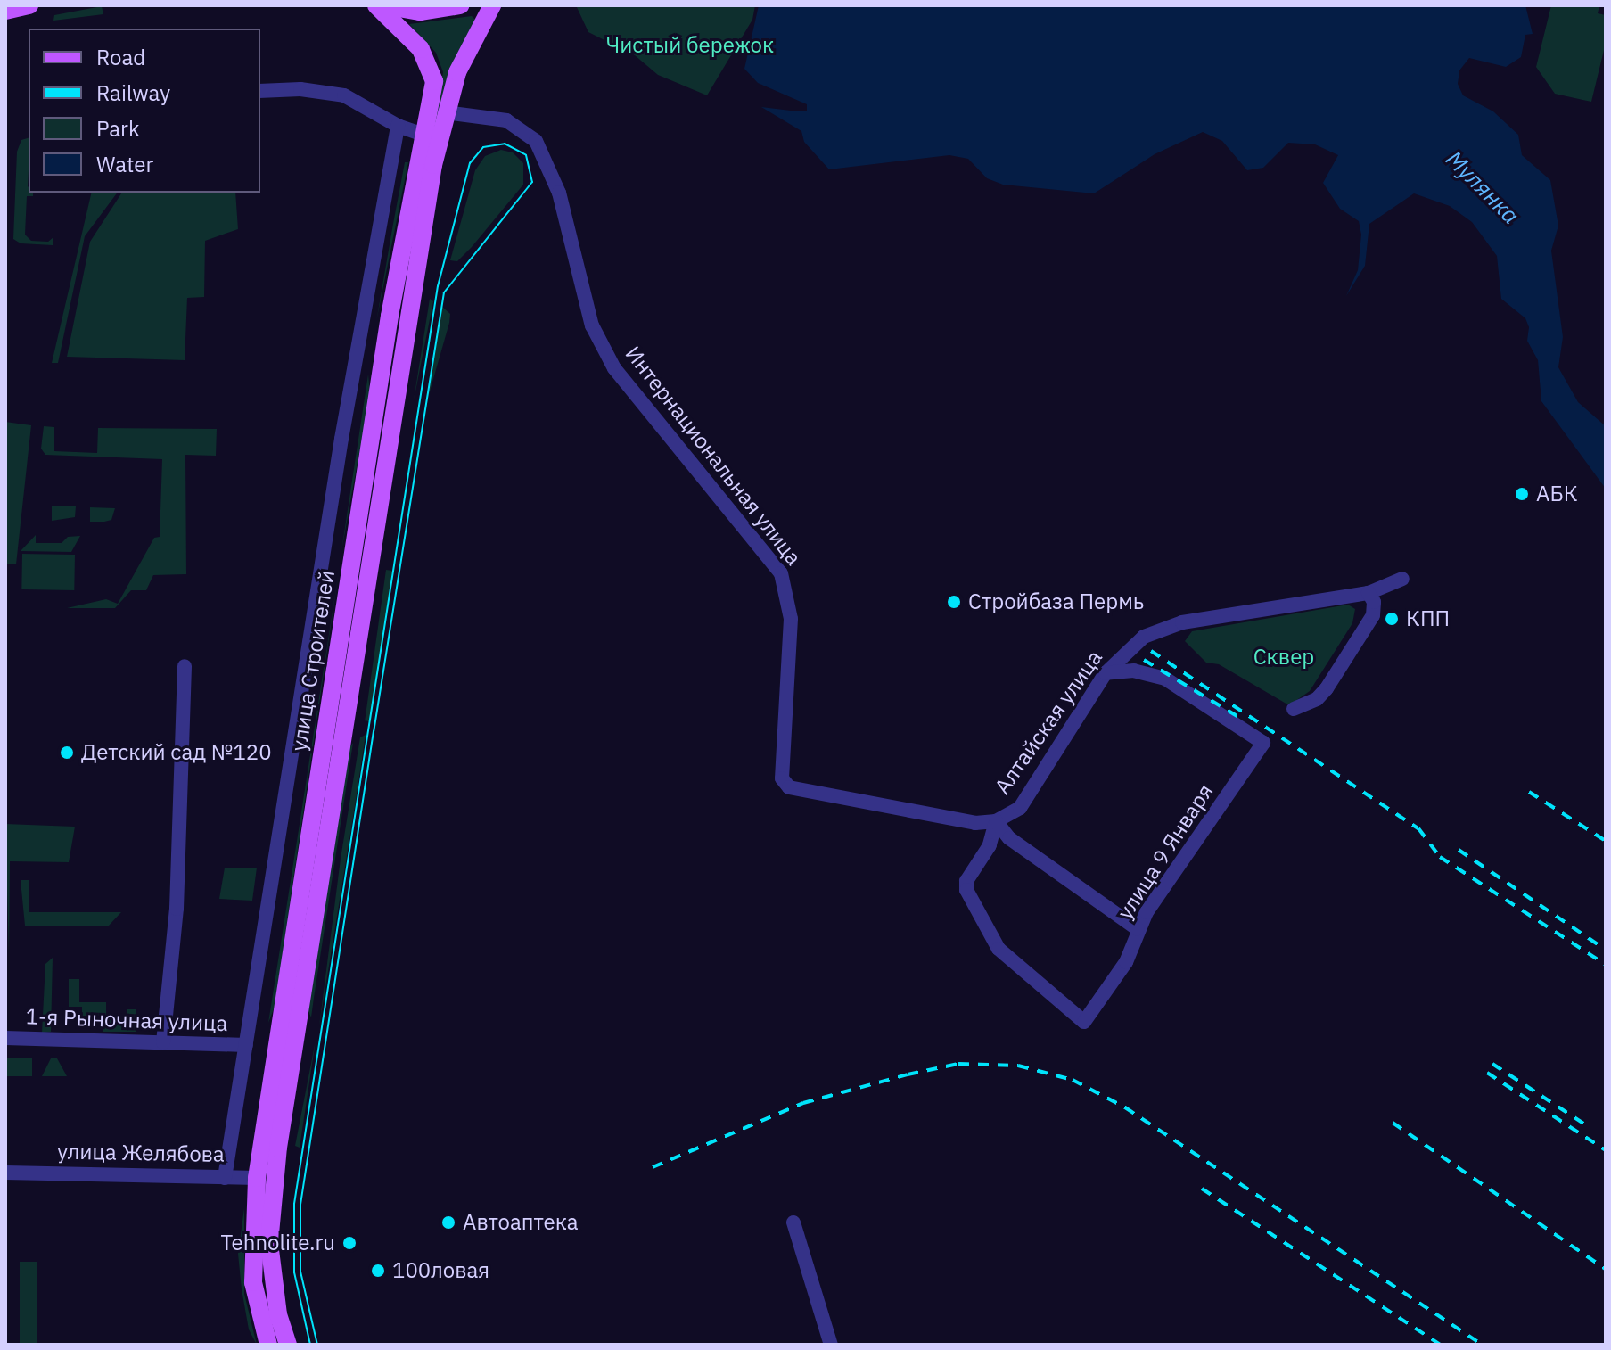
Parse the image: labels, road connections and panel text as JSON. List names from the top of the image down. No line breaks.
{"streets":{"main road":["улица Строителей"],"street":["Интернациональная улица","Алтайская улица","улица 9 Января","1-я Рыночная улица","улица Желябова"]},"crossings":[["Интернациональная улица","улица Строителей"],["Интернациональная улица","Алтайская улица"],["улица Строителей","улица Желябова"],["Алтайская улица","улица 9 Января"]],"water":["Мулянка"],"parks":["Чистый бережок","Сквер"],"places":["АБК","Стройбаза Пермь","КПП","Детский сад №120","Автоаптека","Tehnolite.ru","100ловая"],"legend":["Road","Railway","Park","Water"]}
